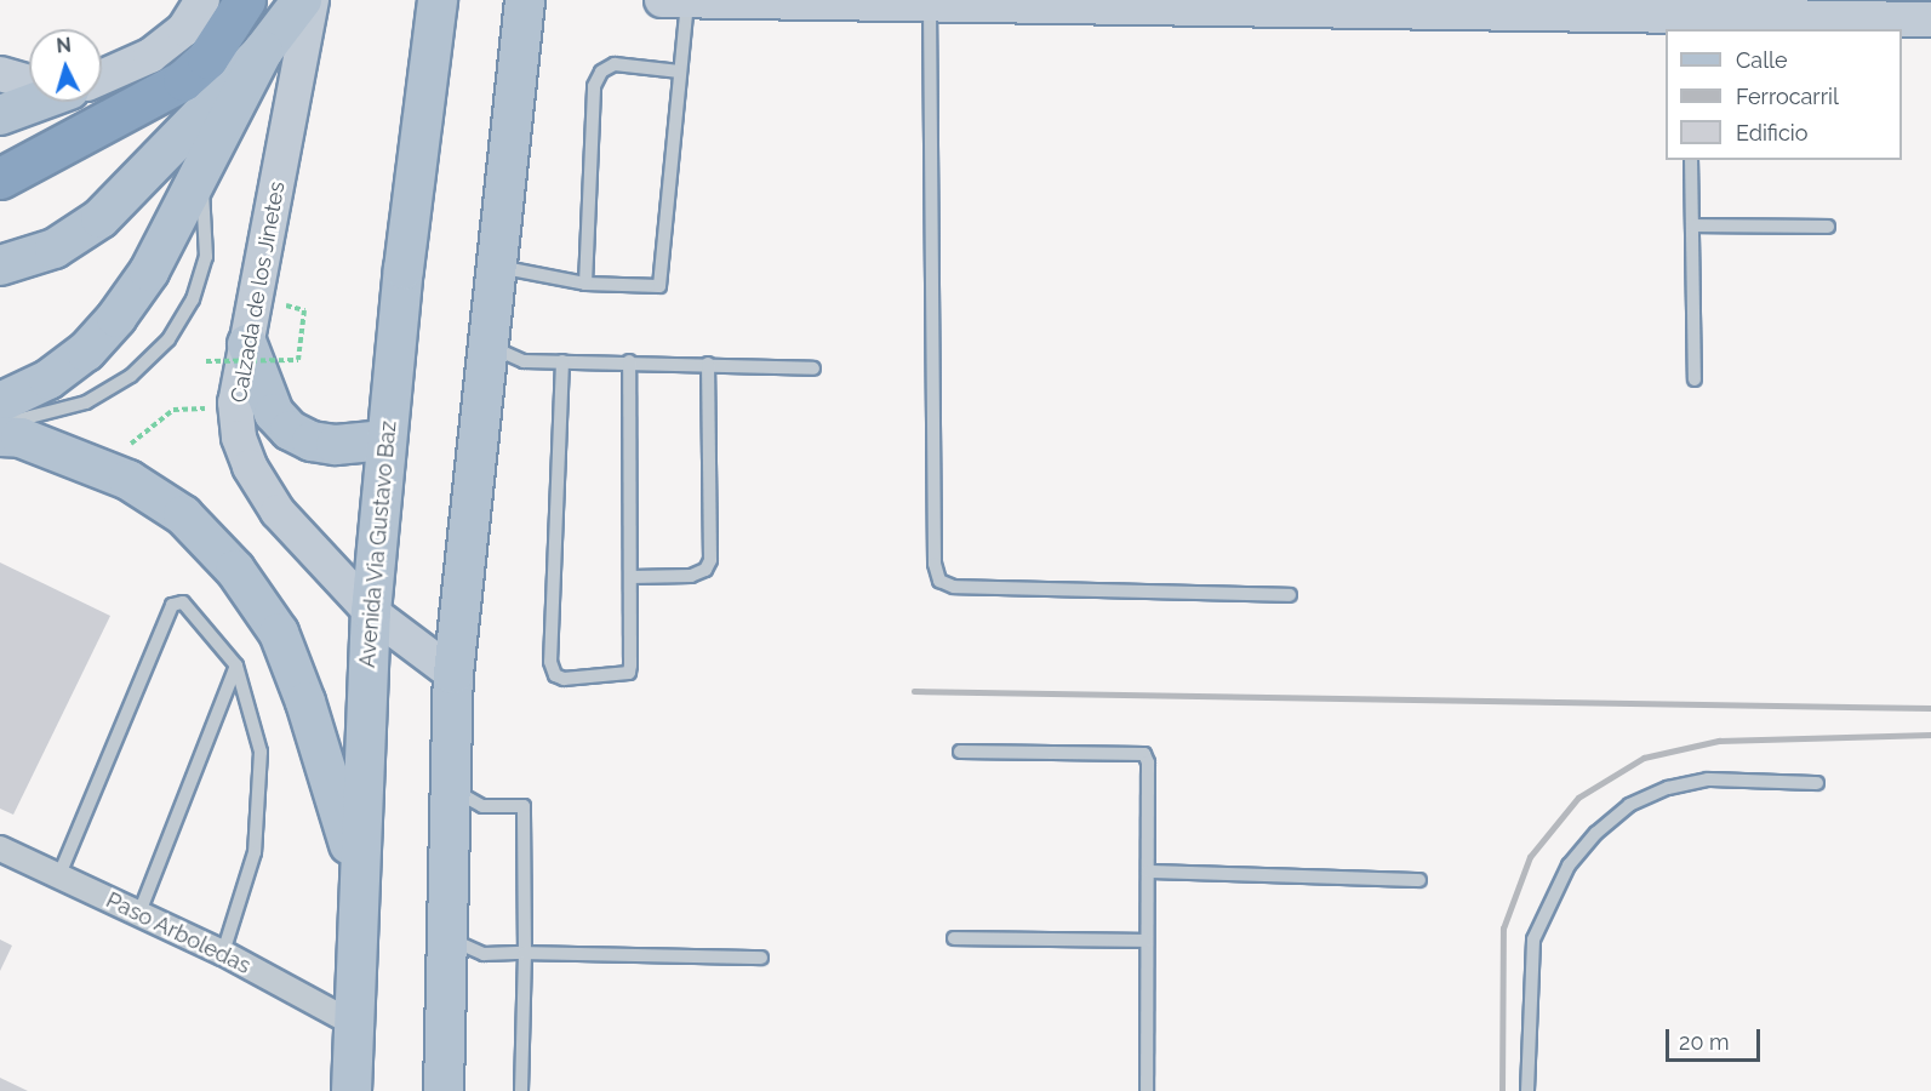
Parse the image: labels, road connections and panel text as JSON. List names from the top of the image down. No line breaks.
{"streets":{"main road":["Avenida Via Gustavo Baz"],"street":["Calzada de los Jinetes","Paso Arboledas"]},"crossings":[["Calzada de los Jinetes","Avenida Via Gustavo Baz"],["Avenida Via Gustavo Baz","Paso Arboledas"]],"legend":["Calle","Ferrocarril","Edificio"],"scale_bar":"20 m","north":"top"}
